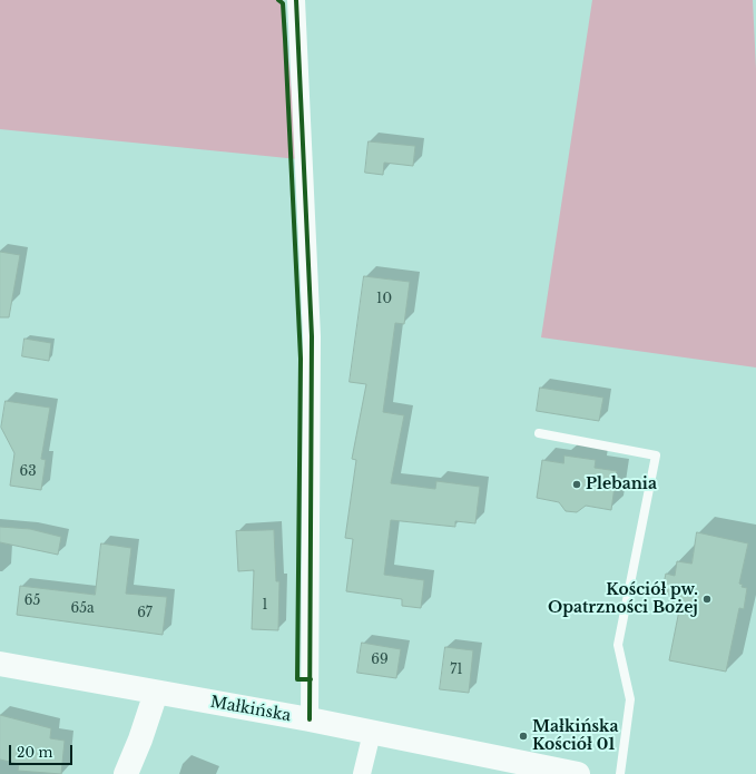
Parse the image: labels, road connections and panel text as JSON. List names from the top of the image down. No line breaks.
{"streets":{"main road":["Małkińska"]},"places":["Plebania","Kościół pw. Opatrzności Bożej","Małkińska Kościół 01"],"house_numbers":["10","63","65","1","65a","67","69","71"],"scale_bar":"20 m"}
